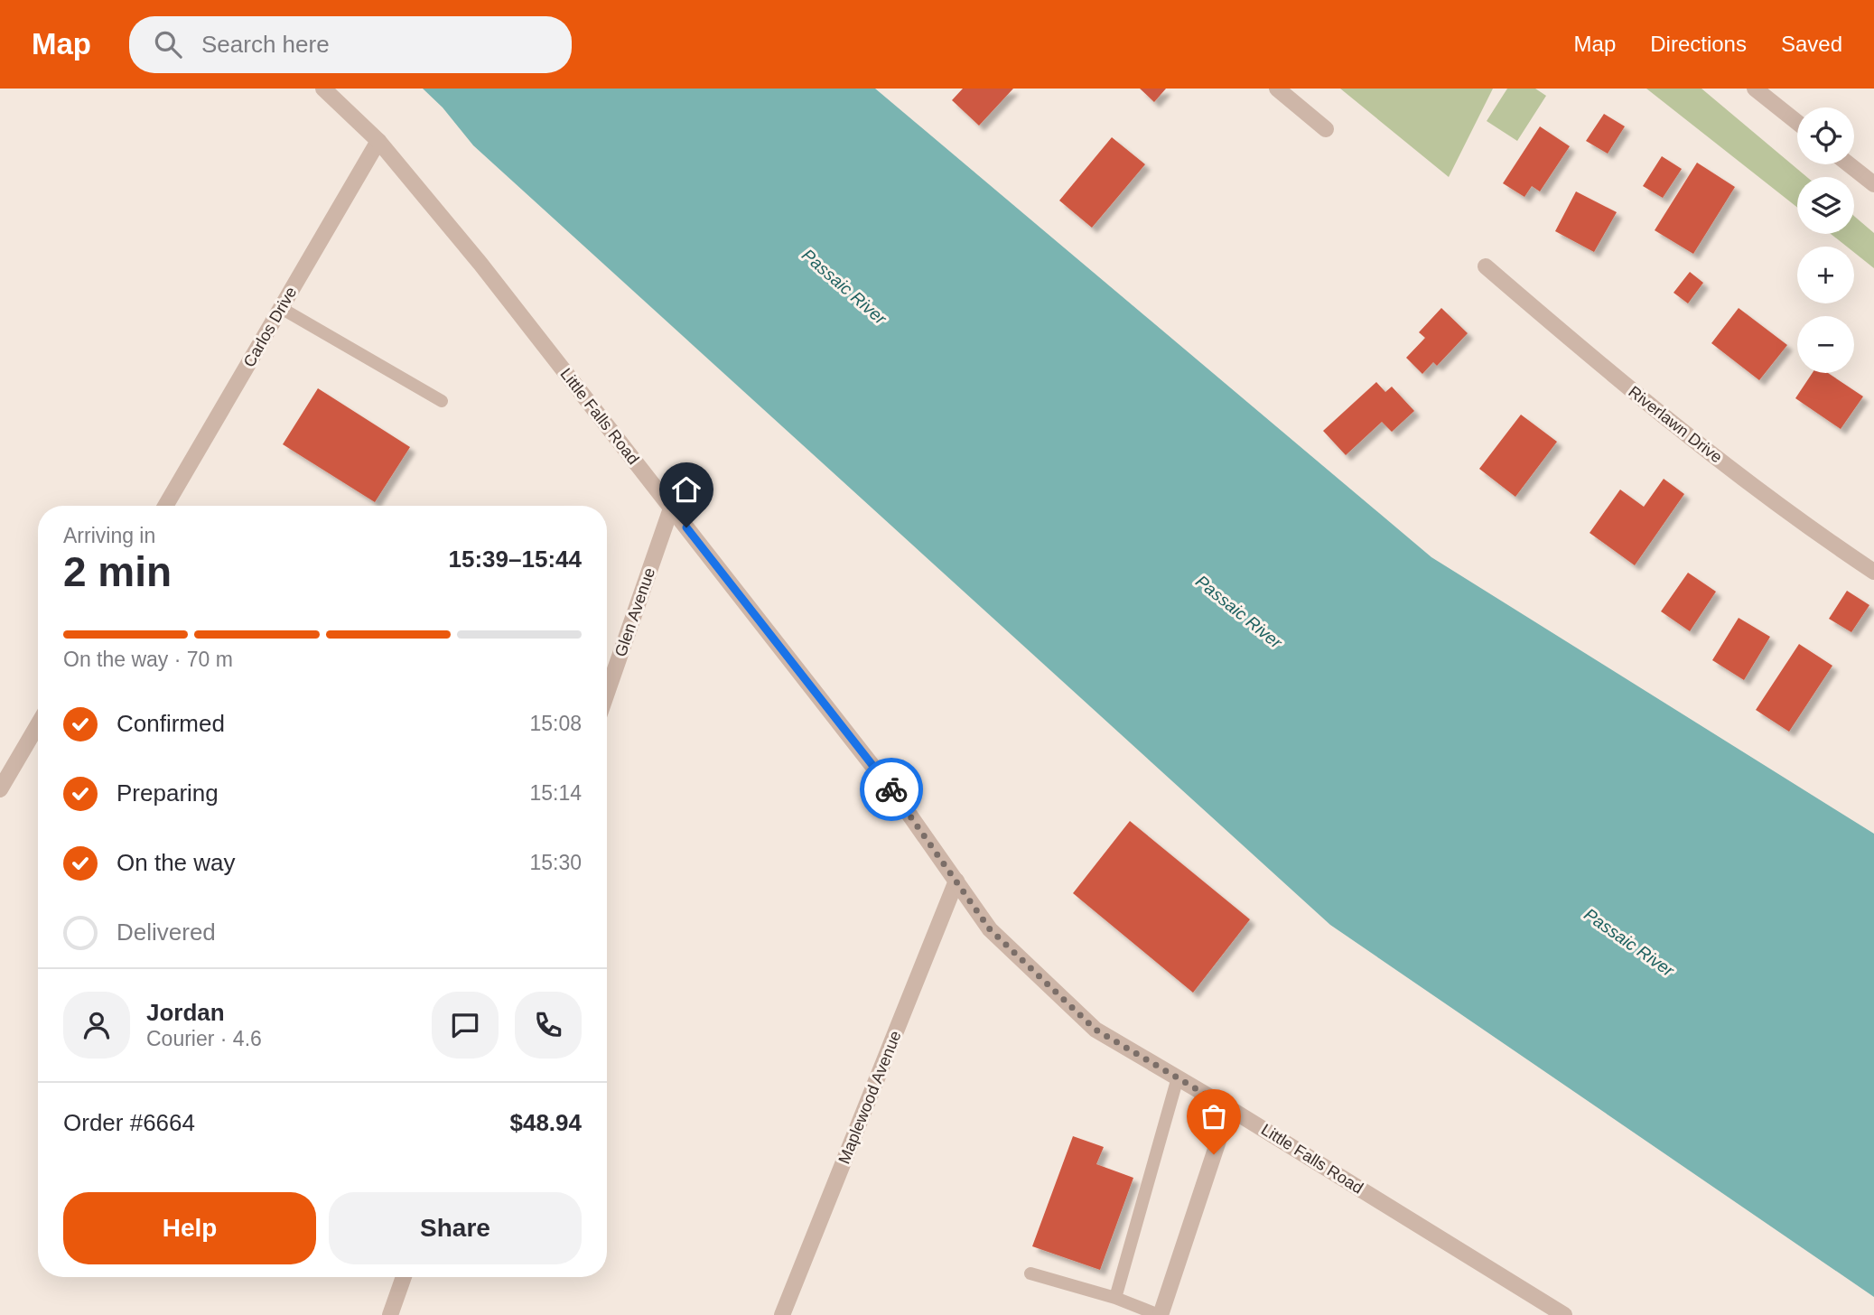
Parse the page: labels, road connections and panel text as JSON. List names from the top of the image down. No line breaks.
{"streets":{"street":["Carlos Drive","Little Falls Road","Riverlawn Drive","Glen Avenue","Maplewood Avenue"]},"crossings":[["Carlos Drive","Little Falls Road"],["Little Falls Road","Glen Avenue"],["Little Falls Road","Maplewood Avenue"]],"water":["Passaic River"],"page":{"header":"Map","search":"Search here","nav":["Map","Directions","Saved"],"map_buttons":["+","−"],"heading":["2 min","Arriving in","15:39–15:44"],"panel":["Jordan","Courier · 4.6","Order #6664","$48.94"],"bar":"On the way · 70 m","list":[["Confirmed","15:08"],["Preparing","15:14"],["On the way","15:30"],"Delivered"],"buttons":["Help","Share"]}}
